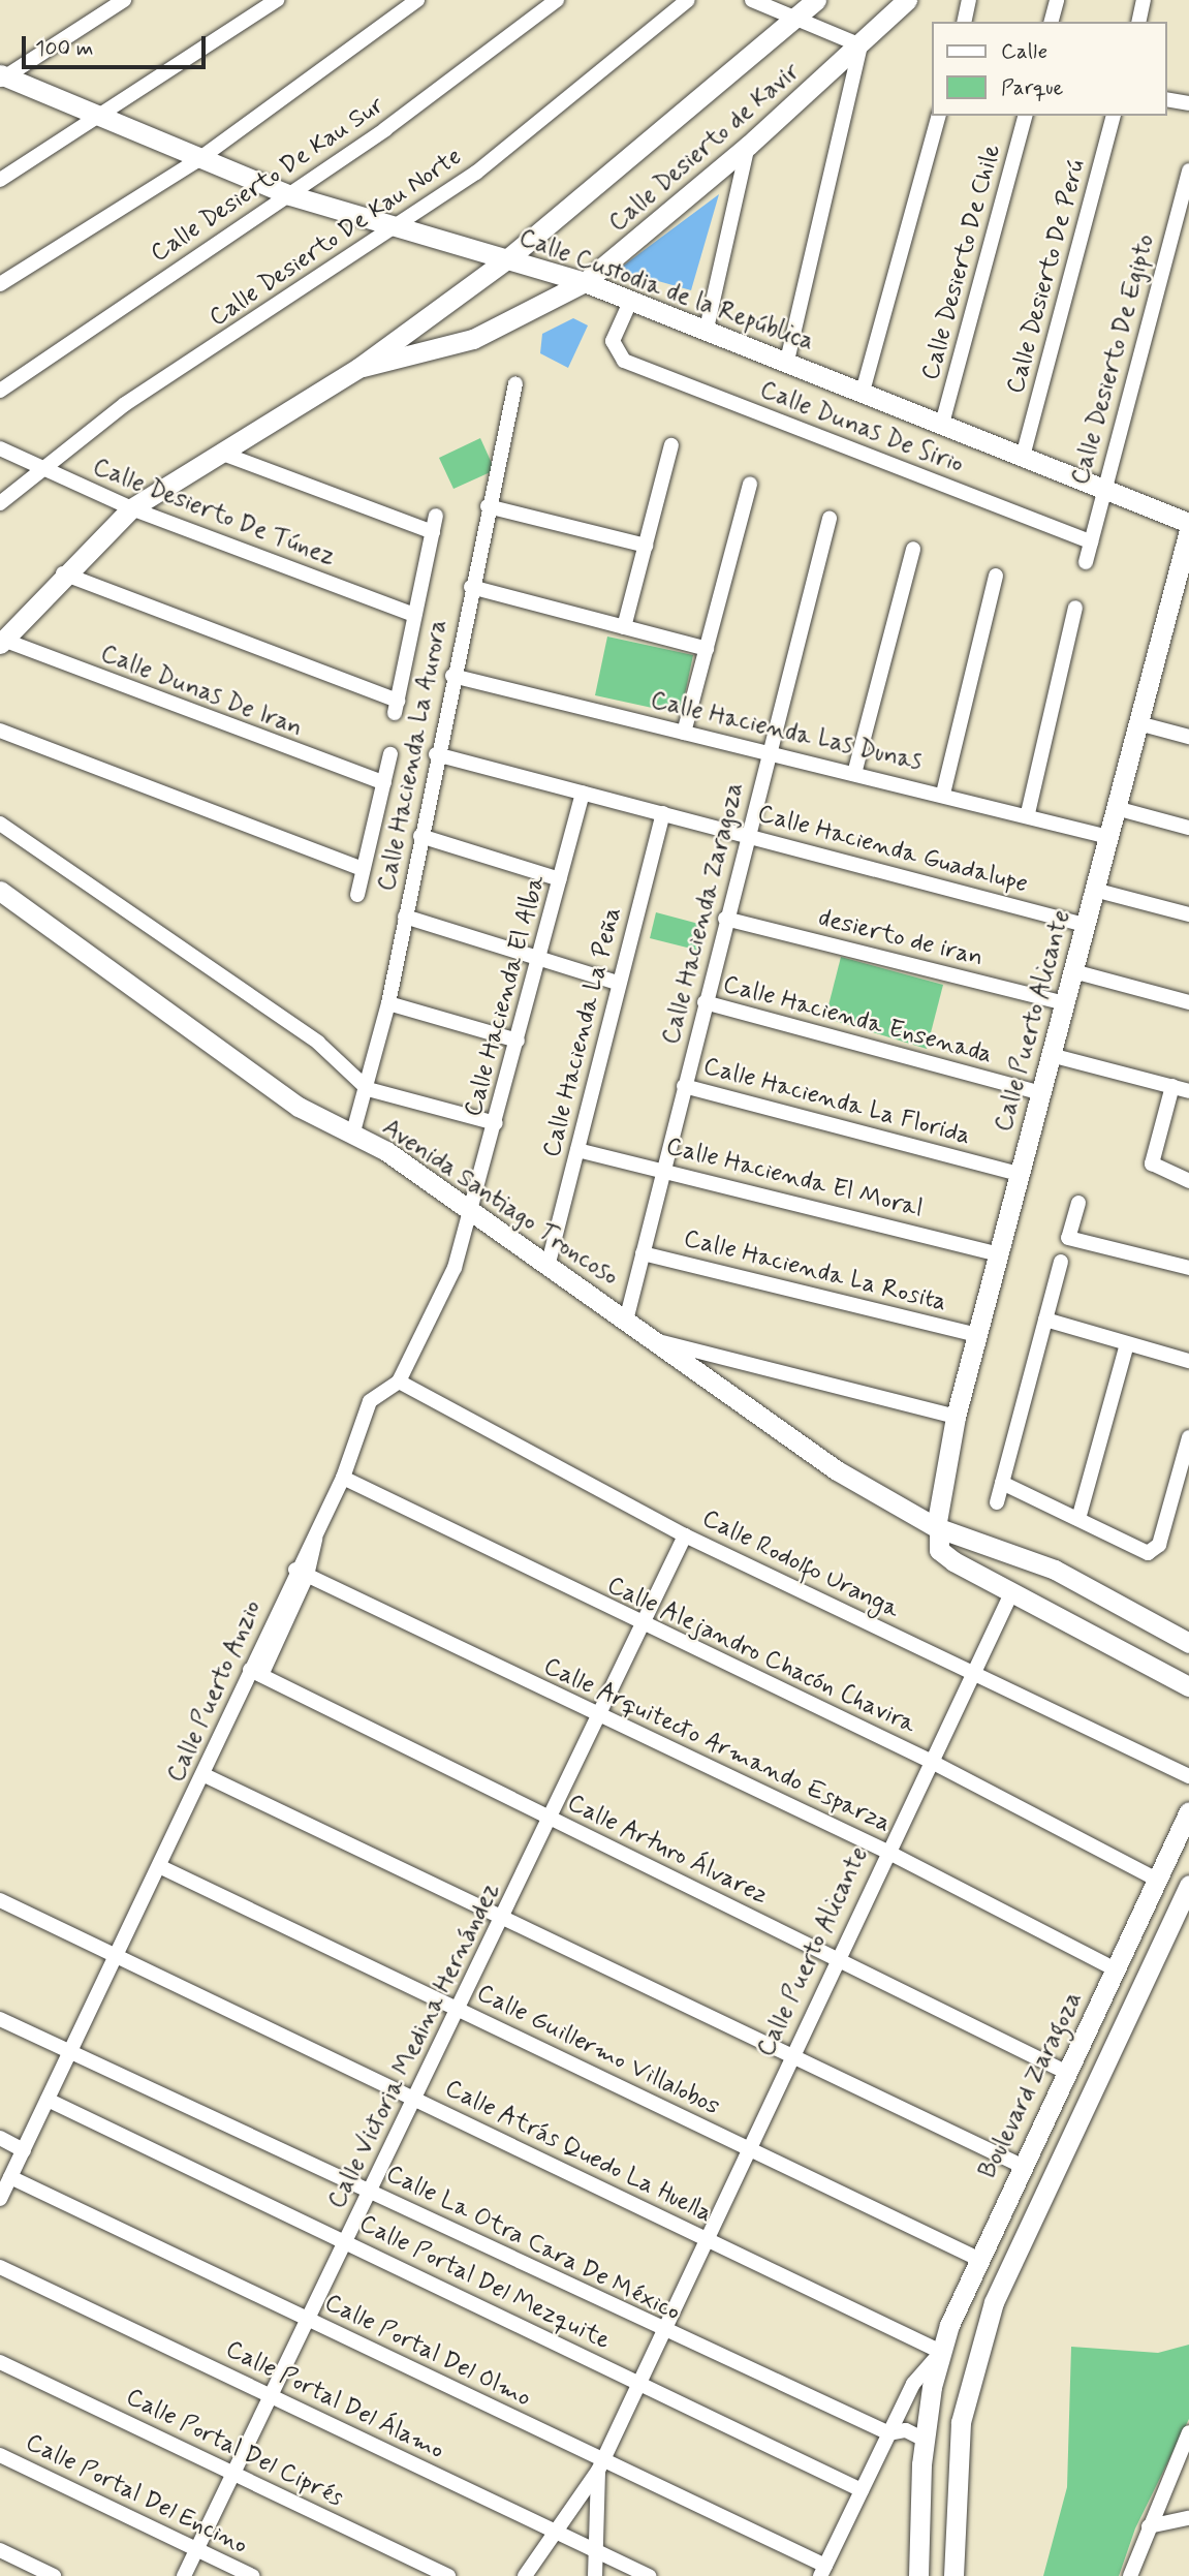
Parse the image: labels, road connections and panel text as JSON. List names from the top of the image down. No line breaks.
{"streets":{"street":["Calle Desierto de Kavir","Calle Desierto De Kau Sur","Calle Desierto De Kau Norte","Calle Desierto De Chile","Calle Desierto De Perú","Calle Custodia de la República","Calle Desierto De Egipto","Calle Dunas De Sirio","Calle Desierto De Túnez","Calle Dunas De Iran","Calle Hacienda Las Dunas","Calle Hacienda La Aurora","Calle Hacienda Guadalupe","Calle Hacienda Zaragoza","desierto de iran","Calle Hacienda El Alba","Calle Hacienda Ensenada","Calle Puerto Alicante","Calle Hacienda La Peña","Calle Hacienda La Florida","Calle Hacienda El Moral","Avenida Santiago Troncoso","Calle Hacienda La Rosita","Calle Rodolfo Uranga","Calle Alejandro Chacón Chavira","Calle Puerto Anzio","Calle Arquitecto Armando Esparza","Calle Arturo Álvarez","Calle Victoria Medina Hernández","Calle Guillermo Villalobos","Boulevard Zaragoza","Calle Atrás Quedo La Huella","Calle La Otra Cara De México","Calle Portal Del Mezquite","Calle Portal Del Olmo","Calle Portal Del Álamo","Calle Portal Del Ciprés","Calle Portal Del Encino"]},"crossings":[["Calle Desierto de Kavir","Calle Custodia de la República"],["Calle Desierto de Kavir","Calle Desierto De Túnez"],["Calle Desierto de Kavir","Calle Dunas De Iran"],["Calle Desierto De Kau Sur","Calle Custodia de la República"],["Calle Desierto De Kau Norte","Calle Custodia de la República"],["Calle Desierto De Kau Norte","Calle Desierto De Túnez"],["Calle Desierto De Chile","Calle Custodia de la República"],["Calle Desierto De Perú","Calle Custodia de la República"],["Calle Custodia de la República","Calle Desierto De Egipto"],["Calle Custodia de la República","Calle Dunas De Sirio"],["Calle Desierto De Egipto","Calle Dunas De Sirio"],["Calle Hacienda Las Dunas","Calle Hacienda La Aurora"],["Calle Hacienda Las Dunas","Calle Hacienda Zaragoza"],["Calle Hacienda Las Dunas","Calle Puerto Alicante"],["Calle Hacienda La Aurora","Calle Hacienda Guadalupe"],["Calle Hacienda La Aurora","Avenida Santiago Troncoso"],["Calle Hacienda Guadalupe","Calle Hacienda Zaragoza"],["Calle Hacienda Guadalupe","Calle Hacienda El Alba"],["Calle Hacienda Guadalupe","Calle Puerto Alicante"],["Calle Hacienda Guadalupe","Calle Hacienda La Peña"],["Calle Hacienda Zaragoza","desierto de iran"],["Calle Hacienda Zaragoza","Calle Hacienda Ensenada"],["Calle Hacienda Zaragoza","Calle Hacienda La Florida"],["Calle Hacienda Zaragoza","Calle Hacienda El Moral"],["Calle Hacienda Zaragoza","Avenida Santiago Troncoso"],["Calle Hacienda Zaragoza","Calle Hacienda La Rosita"],["desierto de iran","Calle Puerto Alicante"],["Calle Hacienda El Alba","Avenida Santiago Troncoso"],["Calle Hacienda Ensenada","Calle Puerto Alicante"],["Calle Puerto Alicante","Calle Hacienda La Florida"],["Calle Puerto Alicante","Calle Hacienda El Moral"],["Calle Puerto Alicante","Avenida Santiago Troncoso"],["Calle Puerto Alicante","Calle Hacienda La Rosita"],["Calle Puerto Alicante","Calle Rodolfo Uranga"],["Calle Puerto Alicante","Calle Alejandro Chacón Chavira"],["Calle Puerto Alicante","Calle Arquitecto Armando Esparza"],["Calle Puerto Alicante","Calle Arturo Álvarez"],["Calle Puerto Alicante","Calle Guillermo Villalobos"],["Calle Puerto Alicante","Calle Atrás Quedo La Huella"],["Calle Puerto Alicante","Calle La Otra Cara De México"],["Calle Puerto Alicante","Calle Portal Del Mezquite"],["Calle Puerto Alicante","Calle Portal Del Olmo"],["Calle Puerto Alicante","Calle Portal Del Álamo"],["Calle Hacienda La Peña","Calle Hacienda El Moral"],["Calle Hacienda La Peña","Avenida Santiago Troncoso"],["Calle Rodolfo Uranga","Calle Victoria Medina Hernández"],["Calle Alejandro Chacón Chavira","Calle Victoria Medina Hernández"],["Calle Alejandro Chacón Chavira","Boulevard Zaragoza"],["Calle Puerto Anzio","Calle Arquitecto Armando Esparza"],["Calle Puerto Anzio","Calle Arturo Álvarez"],["Calle Puerto Anzio","Calle Guillermo Villalobos"],["Calle Puerto Anzio","Calle Atrás Quedo La Huella"],["Calle Puerto Anzio","Calle La Otra Cara De México"],["Calle Puerto Anzio","Calle Portal Del Mezquite"],["Calle Puerto Anzio","Calle Portal Del Olmo"],["Calle Arquitecto Armando Esparza","Calle Victoria Medina Hernández"],["Calle Arquitecto Armando Esparza","Boulevard Zaragoza"],["Calle Arturo Álvarez","Calle Victoria Medina Hernández"],["Calle Arturo Álvarez","Boulevard Zaragoza"],["Calle Victoria Medina Hernández","Calle Guillermo Villalobos"],["Calle Victoria Medina Hernández","Calle Atrás Quedo La Huella"],["Calle Victoria Medina Hernández","Calle La Otra Cara De México"],["Calle Victoria Medina Hernández","Calle Portal Del Mezquite"],["Calle Victoria Medina Hernández","Calle Portal Del Olmo"],["Calle Victoria Medina Hernández","Calle Portal Del Álamo"],["Calle Victoria Medina Hernández","Calle Portal Del Ciprés"],["Calle Victoria Medina Hernández","Calle Portal Del Encino"],["Calle Guillermo Villalobos","Boulevard Zaragoza"],["Boulevard Zaragoza","Calle Atrás Quedo La Huella"],["Boulevard Zaragoza","Calle La Otra Cara De México"]],"legend":["Calle","Parque"],"scale_bar":"100 m"}
